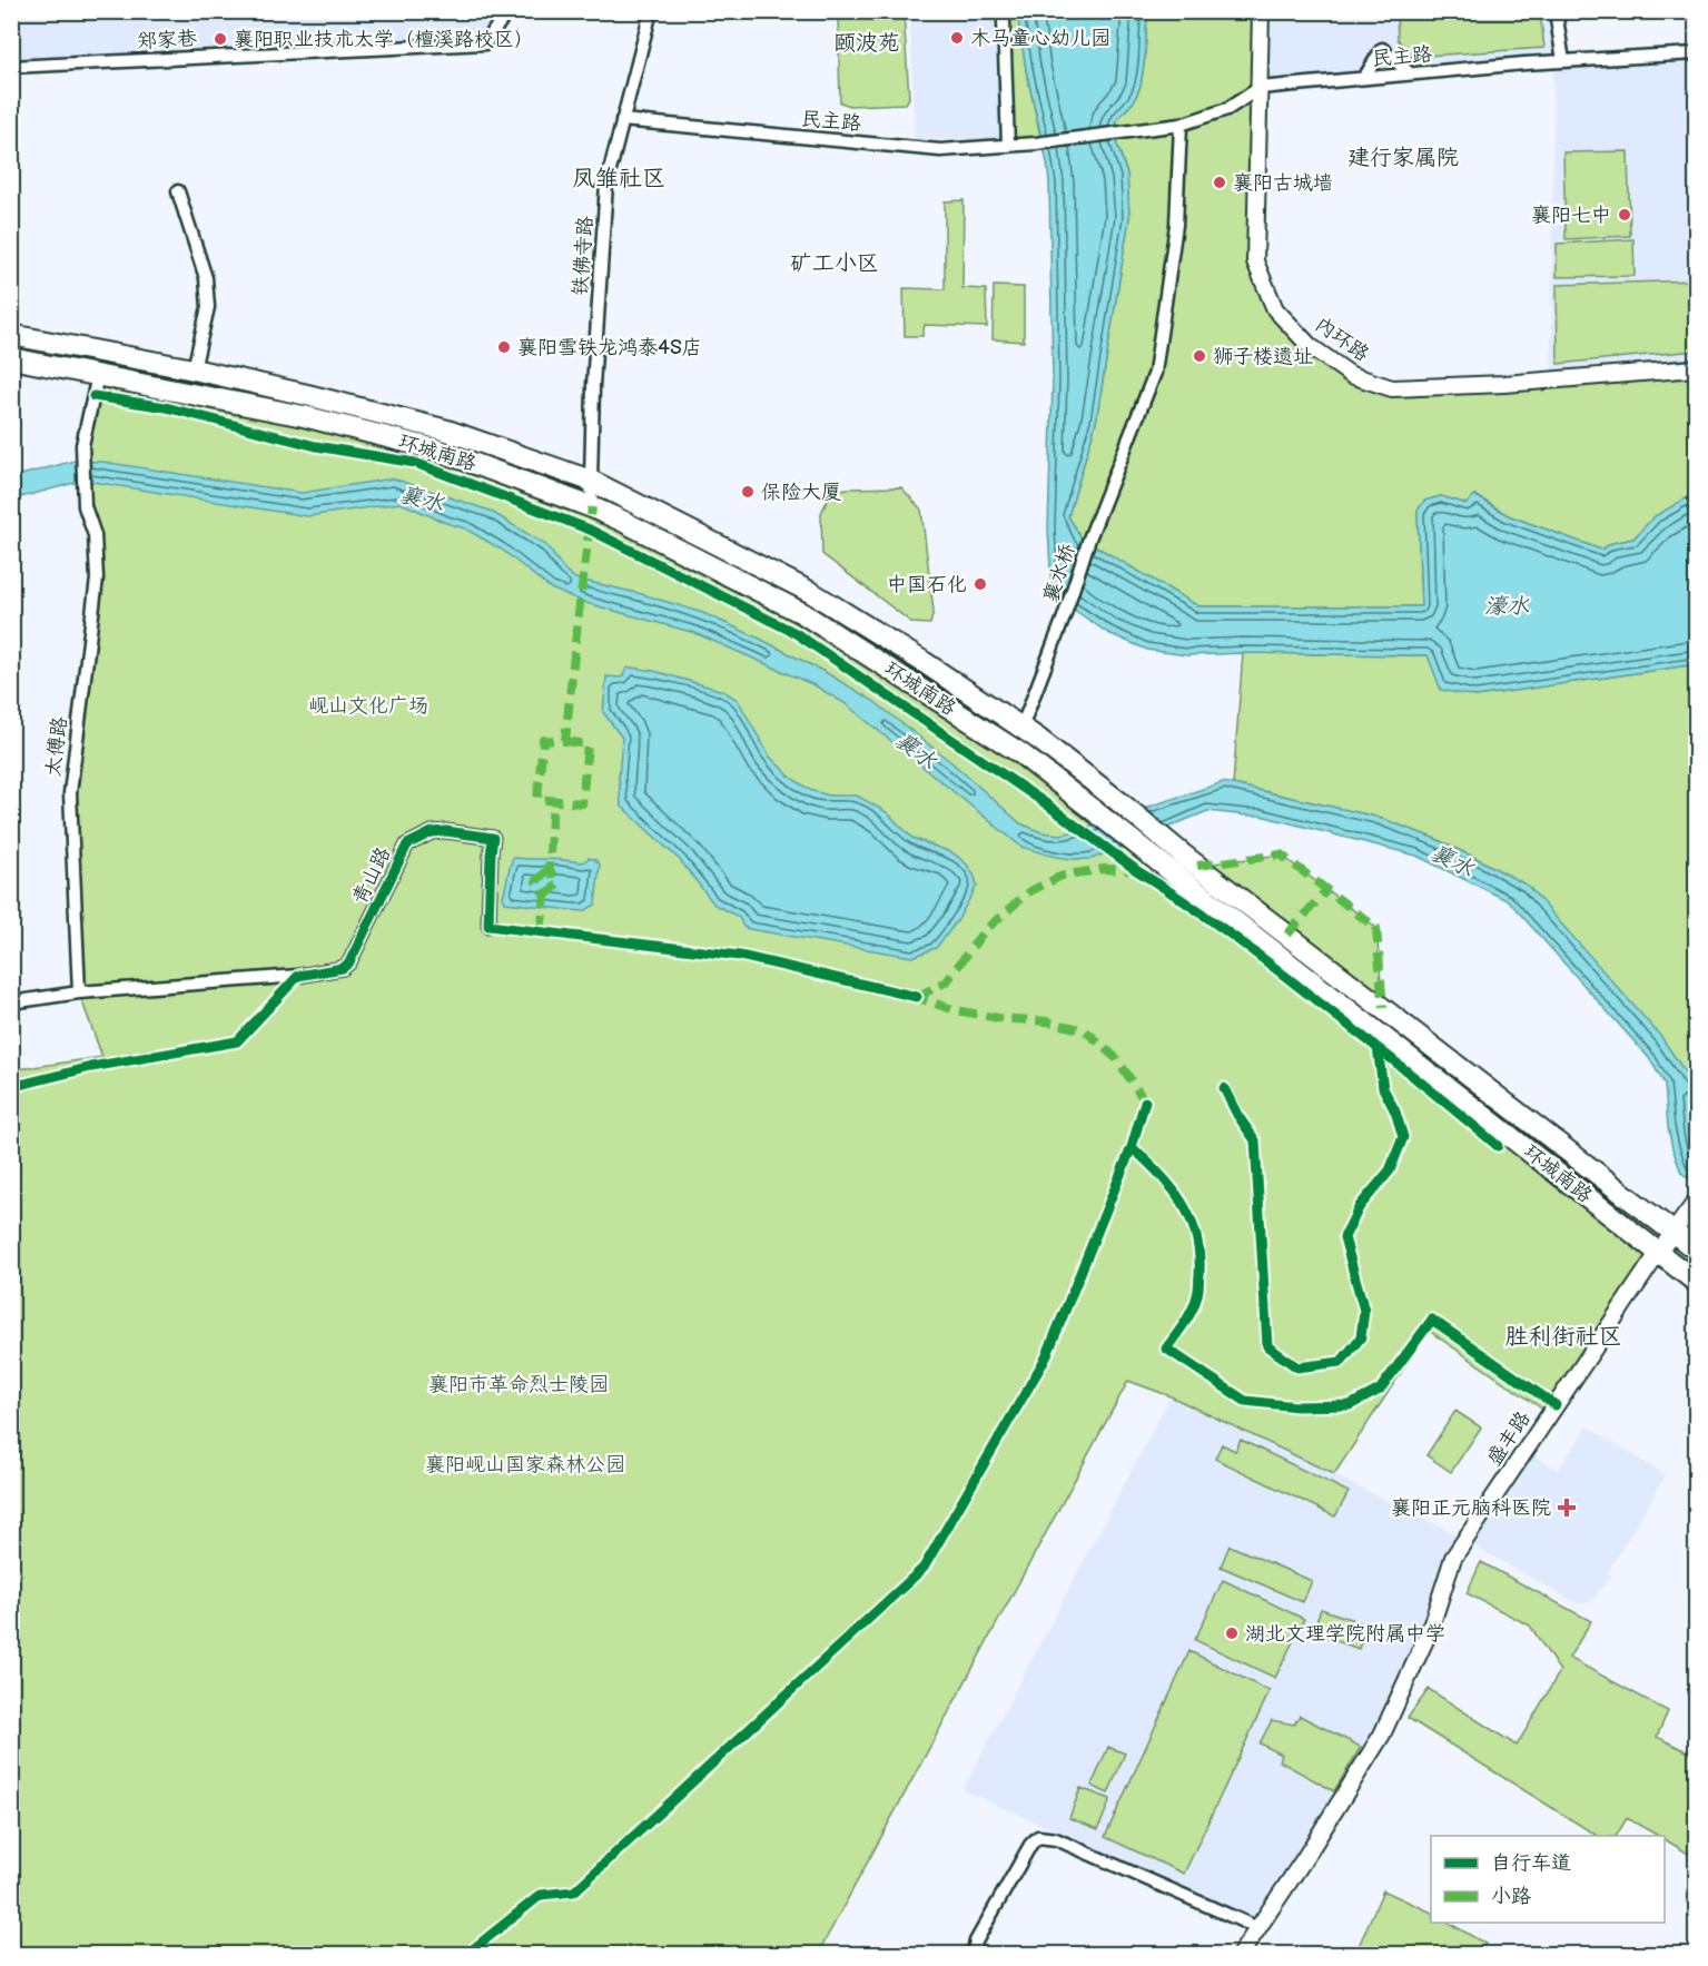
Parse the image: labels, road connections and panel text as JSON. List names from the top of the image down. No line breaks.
{"streets":{"highway":["环城南路"],"street":["郑家巷","民主路","铁佛寺路","内环路","襄水桥","太傅路","青山路","盛丰路"]},"crossings":[["民主路","铁佛寺路"],["民主路","内环路"],["民主路","襄水桥"],["铁佛寺路","环城南路"],["环城南路","襄水桥"],["环城南路","太傅路"],["环城南路","盛丰路"],["太傅路","青山路"]],"districts":["颐波苑","建行家属院","凤雏社区","矿工小区","胜利街社区"],"water":["襄水","濠水"],"parks":["岘山文化广场","襄阳市革命烈士陵园","襄阳岘山国家森林公园"],"places":{"other":["木马童心幼儿园","襄阳职业技术大学（檀溪路校区）","襄阳古城墙","襄阳七中","襄阳雪铁龙鸿泰4S店","狮子楼遗址","保险大厦","中国石化","湖北文理学院附属中学"],"health":["襄阳正元脑科医院"]},"legend":["自行车道","小路"]}
